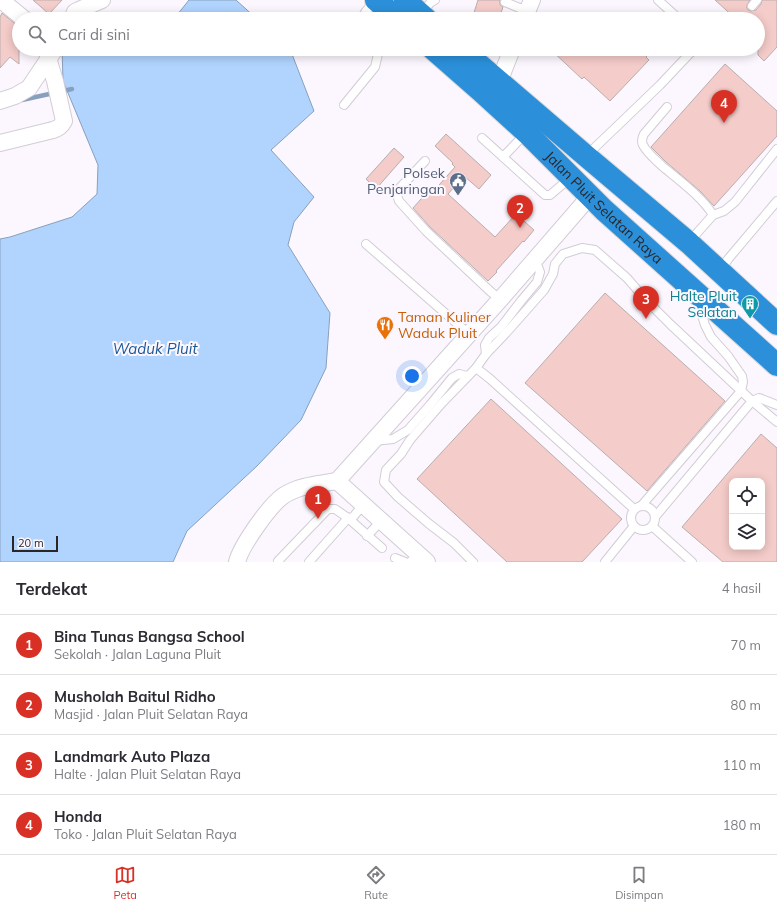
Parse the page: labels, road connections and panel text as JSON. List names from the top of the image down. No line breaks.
{"streets":{"highway":["Jalan Pluit Selatan Raya"]},"water":["Waduk Pluit"],"places":{"public building":["Polsek Penjaringan"],"building":["Halte Pluit Selatan"],"restaurant":["Taman Kuliner Waduk Pluit"]},"scale_bar":"20 m","page":{"search":"Cari di sini","pins":["4","2","3","1"],"scale":"20 m","heading":["Terdekat","4 hasil"],"list":[{"mark":"1","name":"Bina Tunas Bangsa School","note":"Sekolah · Jalan Laguna Pluit","value":"70 m"},{"mark":"2","name":"Musholah Baitul Ridho","note":"Masjid · Jalan Pluit Selatan Raya","value":"80 m"},{"mark":"3","name":"Landmark Auto Plaza","note":"Halte · Jalan Pluit Selatan Raya","value":"110 m"},{"mark":"4","name":"Honda","note":"Toko · Jalan Pluit Selatan Raya","value":"180 m"}],"nav":["Peta","Rute","Disimpan"]}}
